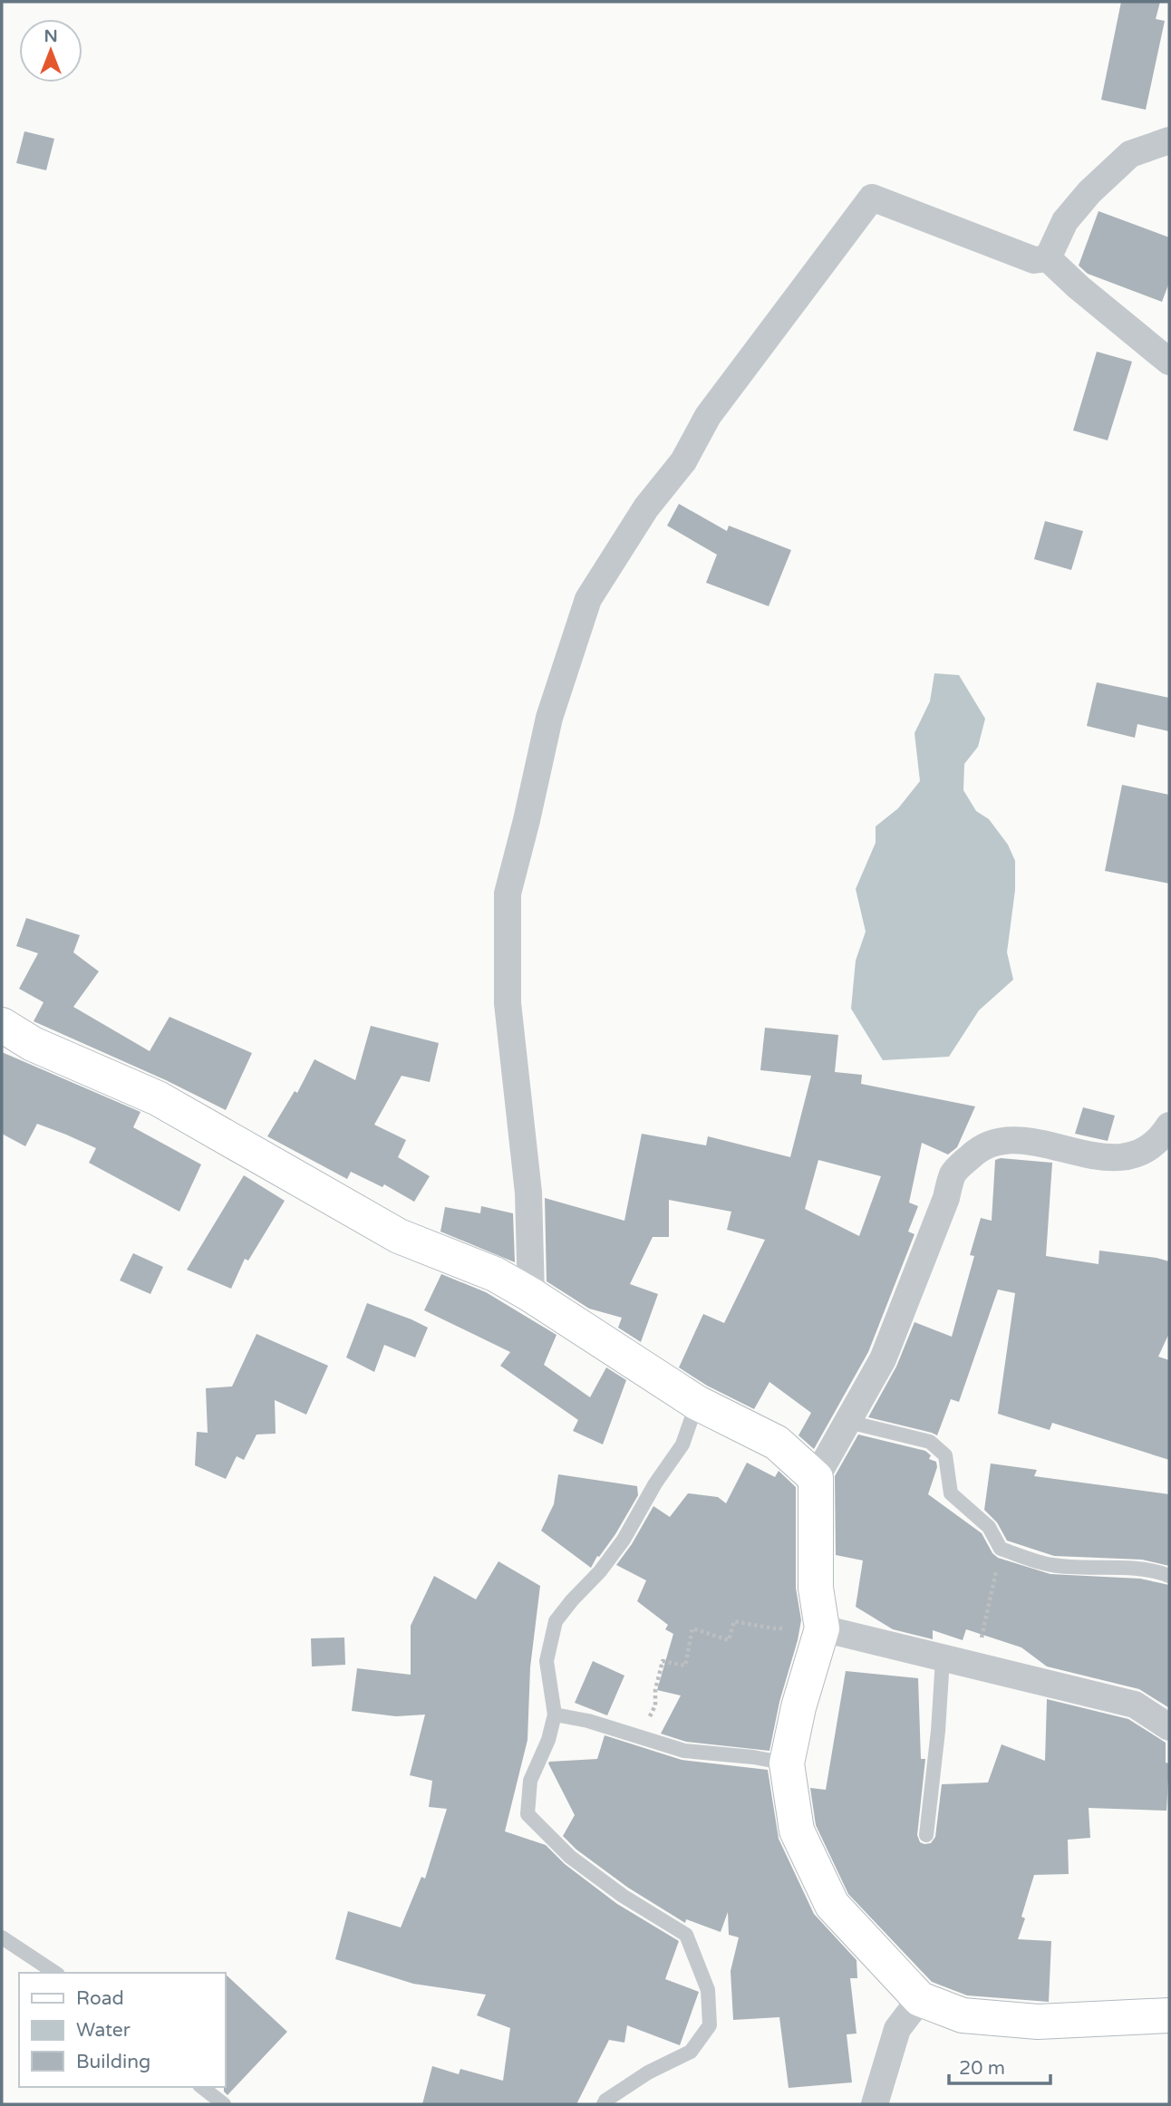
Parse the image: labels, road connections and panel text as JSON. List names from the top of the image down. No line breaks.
{"legend":["Road","Water","Building"],"scale_bar":"20 m","north":"top"}
